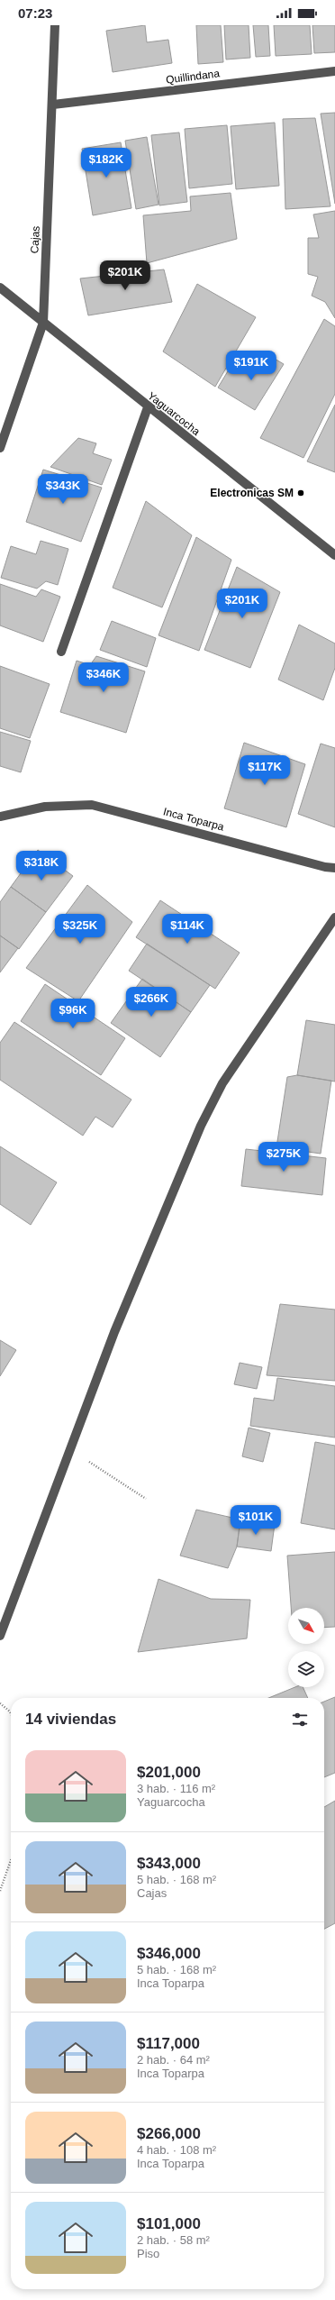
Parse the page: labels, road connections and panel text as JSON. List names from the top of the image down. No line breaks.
{"streets":{"street":["Quillindana","Cajas","Yaguarcocha","Inca Toparpa"]},"crossings":[["Quillindana","Cajas"],["Cajas","Yaguarcocha"]],"places":["Electronicas SM"],"north":"bottom right","page":{"status":"07:23","price":["$182K","$201K","$191K","$343K","$201K","$346K","$117K","$318K","$325K","$114K","$266K","$96K","$275K","$101K"],"heading":"14 viviendas","list":[{"name":"$201,000","note":"3 hab. · 116 m² · Yaguarcocha"},{"name":"$343,000","note":"5 hab. · 168 m² · Cajas"},{"name":"$346,000","note":"5 hab. · 168 m² · Inca Toparpa"},{"name":"$117,000","note":"2 hab. · 64 m² · Inca Toparpa"},{"name":"$266,000","note":"4 hab. · 108 m² · Inca Toparpa"},{"name":"$101,000","note":"2 hab. · 58 m² · Piso"}]}}
